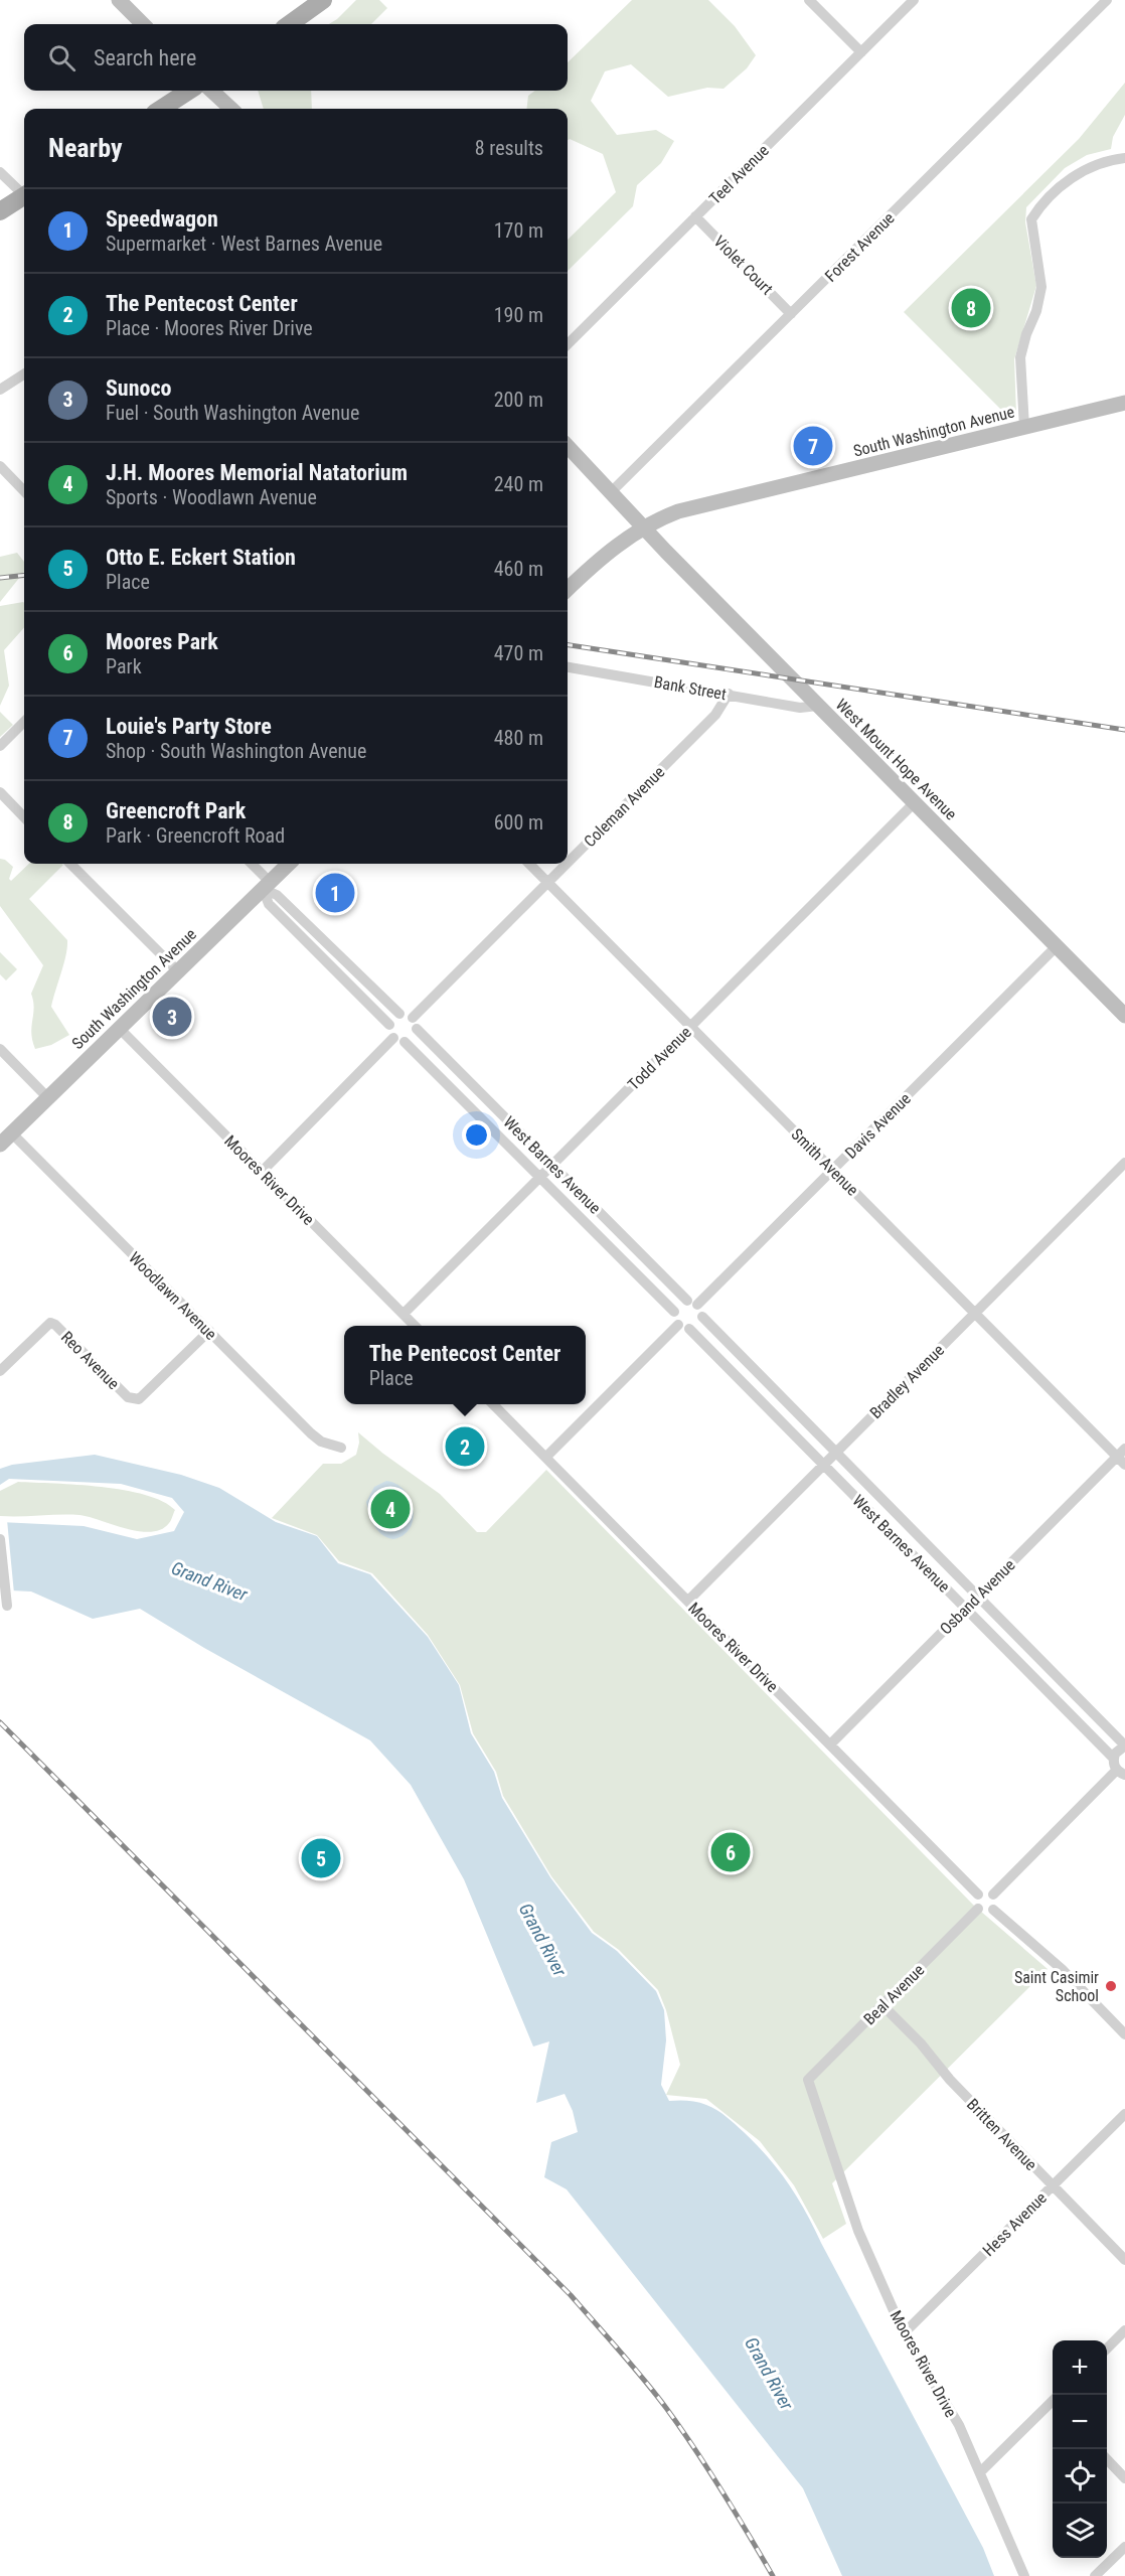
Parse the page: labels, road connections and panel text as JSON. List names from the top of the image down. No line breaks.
{"streets":{"street":["Teel Avenue","Forest Avenue","Violet Court","South Washington Avenue","Bank Street","West Mount Hope Avenue","Coleman Avenue","Todd Avenue","Davis Avenue","Smith Avenue","West Barnes Avenue","Moores River Drive","Woodlawn Avenue","Reo Avenue","Bradley Avenue","Osband Avenue","Beal Avenue","Britten Avenue","Hess Avenue"]},"crossings":[["Teel Avenue","Violet Court"],["Forest Avenue","Violet Court"],["Forest Avenue","West Mount Hope Avenue"],["South Washington Avenue","West Mount Hope Avenue"],["South Washington Avenue","Moores River Drive"],["South Washington Avenue","Woodlawn Avenue"],["Bank Street","West Mount Hope Avenue"],["Bank Street","Coleman Avenue"],["West Mount Hope Avenue","Todd Avenue"],["West Mount Hope Avenue","Davis Avenue"],["Coleman Avenue","Smith Avenue"],["Coleman Avenue","West Barnes Avenue"],["Todd Avenue","Smith Avenue"],["Todd Avenue","West Barnes Avenue"],["Todd Avenue","Moores River Drive"],["Davis Avenue","Smith Avenue"],["Davis Avenue","West Barnes Avenue"],["Smith Avenue","Bradley Avenue"],["Smith Avenue","Osband Avenue"],["West Barnes Avenue","Bradley Avenue"],["West Barnes Avenue","Osband Avenue"],["Moores River Drive","Bradley Avenue"],["Moores River Drive","Osband Avenue"],["Moores River Drive","Beal Avenue"],["Moores River Drive","Hess Avenue"],["Woodlawn Avenue","Reo Avenue"],["Beal Avenue","Britten Avenue"],["Britten Avenue","Hess Avenue"]],"water":["Grand River"],"places":["Saint Casimir School"],"page":{"search":"Search here","heading":["Nearby","8 results"],"list":[{"mark":"1","name":"Speedwagon","note":"Supermarket · West Barnes Avenue","value":"170 m"},{"mark":"2","name":"The Pentecost Center","note":"Place · Moores River Drive","value":"190 m"},{"mark":"3","name":"Sunoco","note":"Fuel · South Washington Avenue","value":"200 m"},{"mark":"4","name":"J.H. Moores Memorial Natatorium","note":"Sports · Woodlawn Avenue","value":"240 m"},{"mark":"5","name":"Otto E. Eckert Station","note":"Place","value":"460 m"},{"mark":"6","name":"Moores Park","note":"Park","value":"470 m"},{"mark":"7","name":"Louie's Party Store","note":"Shop · South Washington Avenue","value":"480 m"},{"mark":"8","name":"Greencroft Park","note":"Park · Greencroft Road","value":"600 m"}],"pins":["8","7","1","3","2","4","6","5"],"popup":["The Pentecost Center","Place"],"map_buttons":["+","−"]}}
